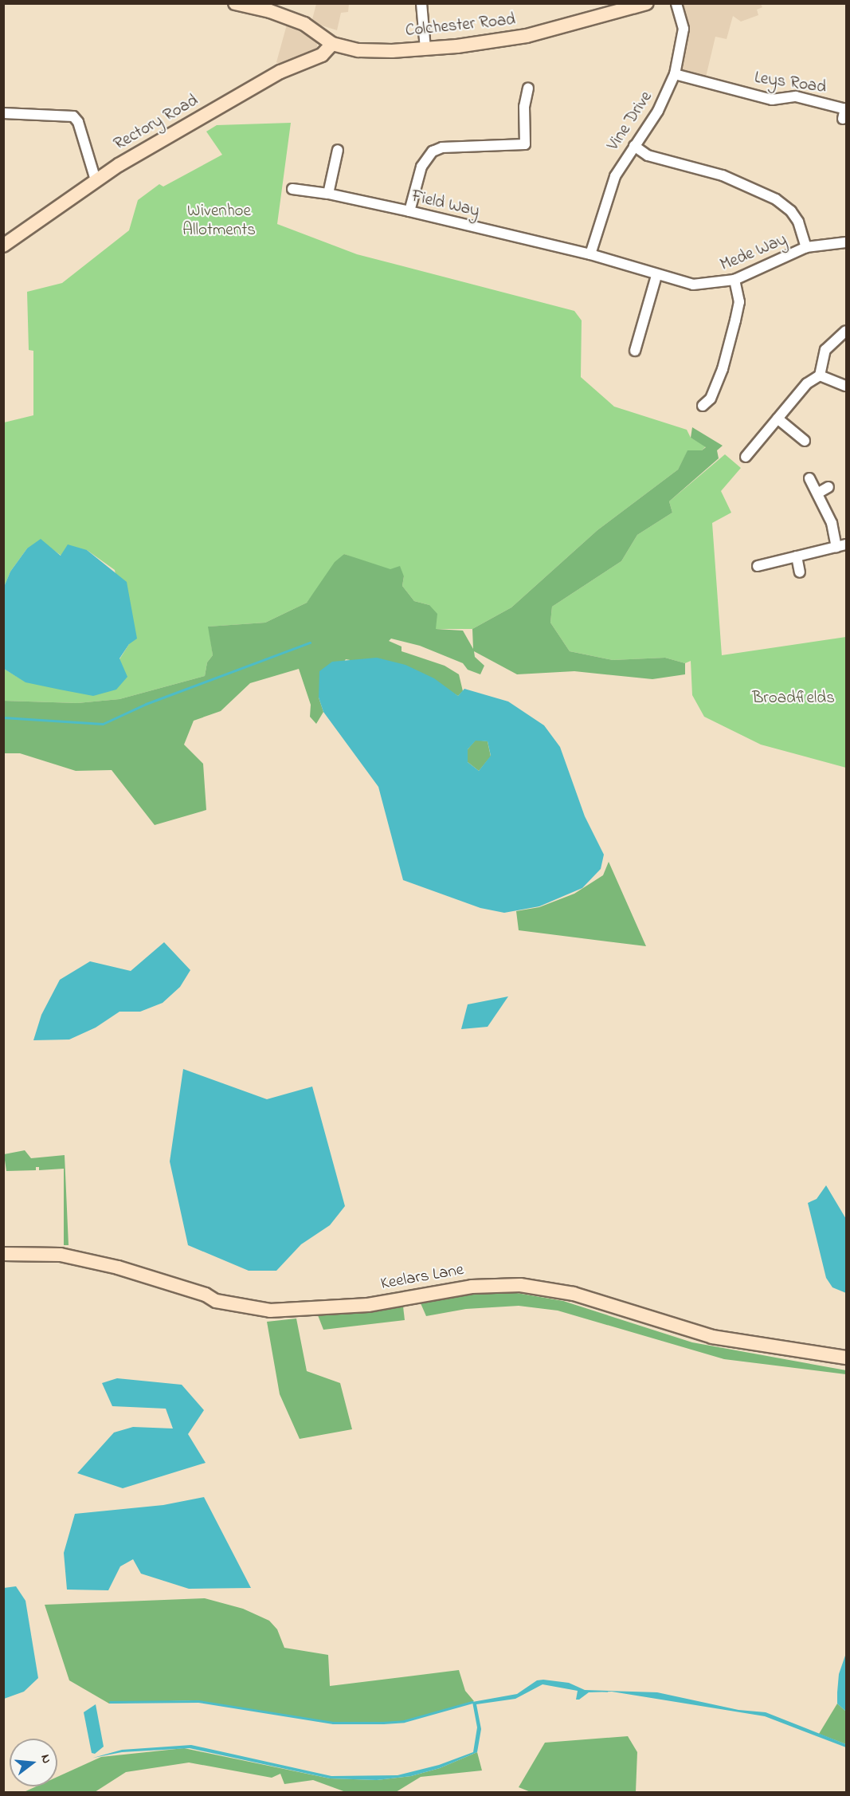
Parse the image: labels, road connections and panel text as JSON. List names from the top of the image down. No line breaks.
{"streets":{"street":["Colchester Road","Leys Road","Vine Drive","Rectory Road","Field Way","Mede Way","Keelars Lane"]},"crossings":[["Colchester Road","Rectory Road"],["Leys Road","Vine Drive"],["Vine Drive","Field Way"],["Vine Drive","Mede Way"],["Field Way","Mede Way"]],"parks":["Wivenhoe Allotments","Broadfields"],"north":"right"}
